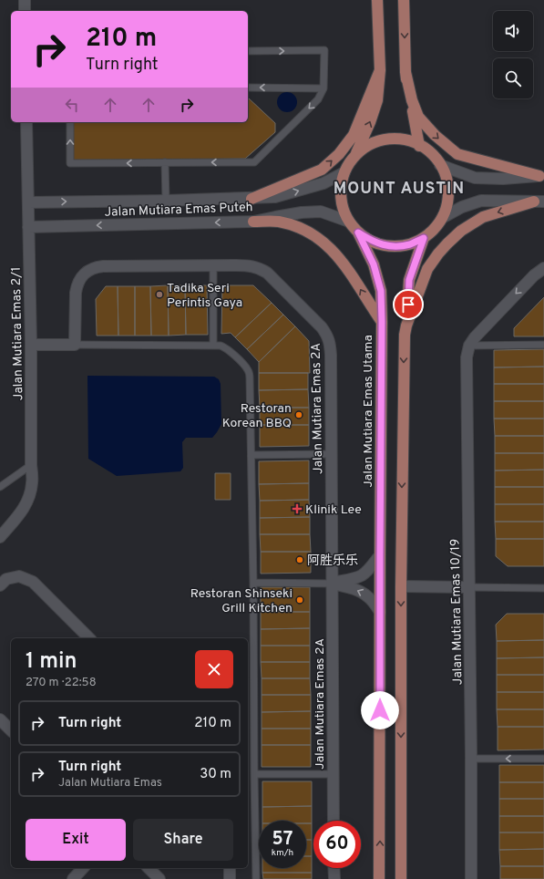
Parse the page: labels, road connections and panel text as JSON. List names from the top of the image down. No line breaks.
{"streets":{"main road":["Jalan Mutiara Emas Utama"],"street":["Jalan Mutiara Emas Puteh","Jalan Mutiara Emas 2/1","Jalan Mutiara Emas 2A","Jalan Mutiara Emas 10/19"]},"crossings":[["Jalan Mutiara Emas Puteh","Jalan Mutiara Emas 2/1"],["Jalan Mutiara Emas Puteh","Jalan Mutiara Emas Utama"]],"districts":["MOUNT AUSTIN"],"places":{"other":["Tadika Seri Perintis Gaya","Restoran Korean BBQ","阿胜乐乐","Restoran Shinseki Grill Kitchen"],"health":["Klinik Lee"]},"page":{"turn":["210 m","Turn right"],"heading":["1 min","270 m · 22:58"],"list":[{"name":"Turn right","value":"210 m"},{"name":"Turn right","note":"Jalan Mutiara Emas","value":"30 m"}],"buttons":["Exit","Share"],"speed":"57 km/h","limit":"60"}}
